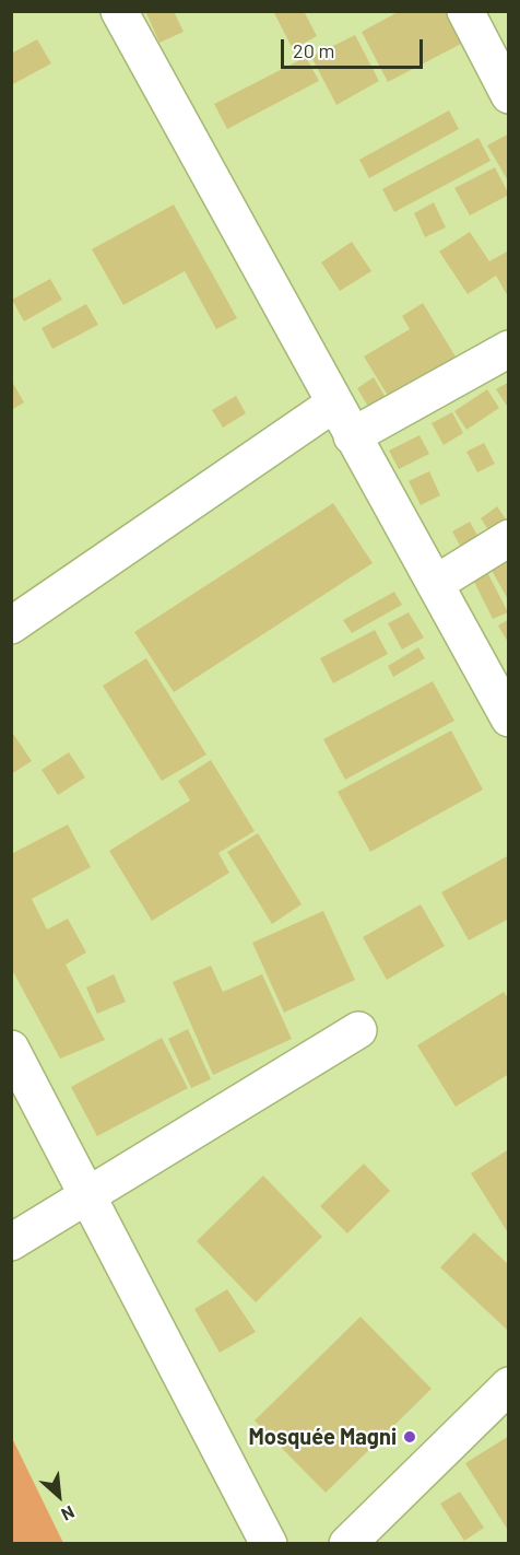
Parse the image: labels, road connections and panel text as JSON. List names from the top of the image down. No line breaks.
{"places":["Mosquée Magni"],"scale_bar":"20 m","north":"bottom right"}
